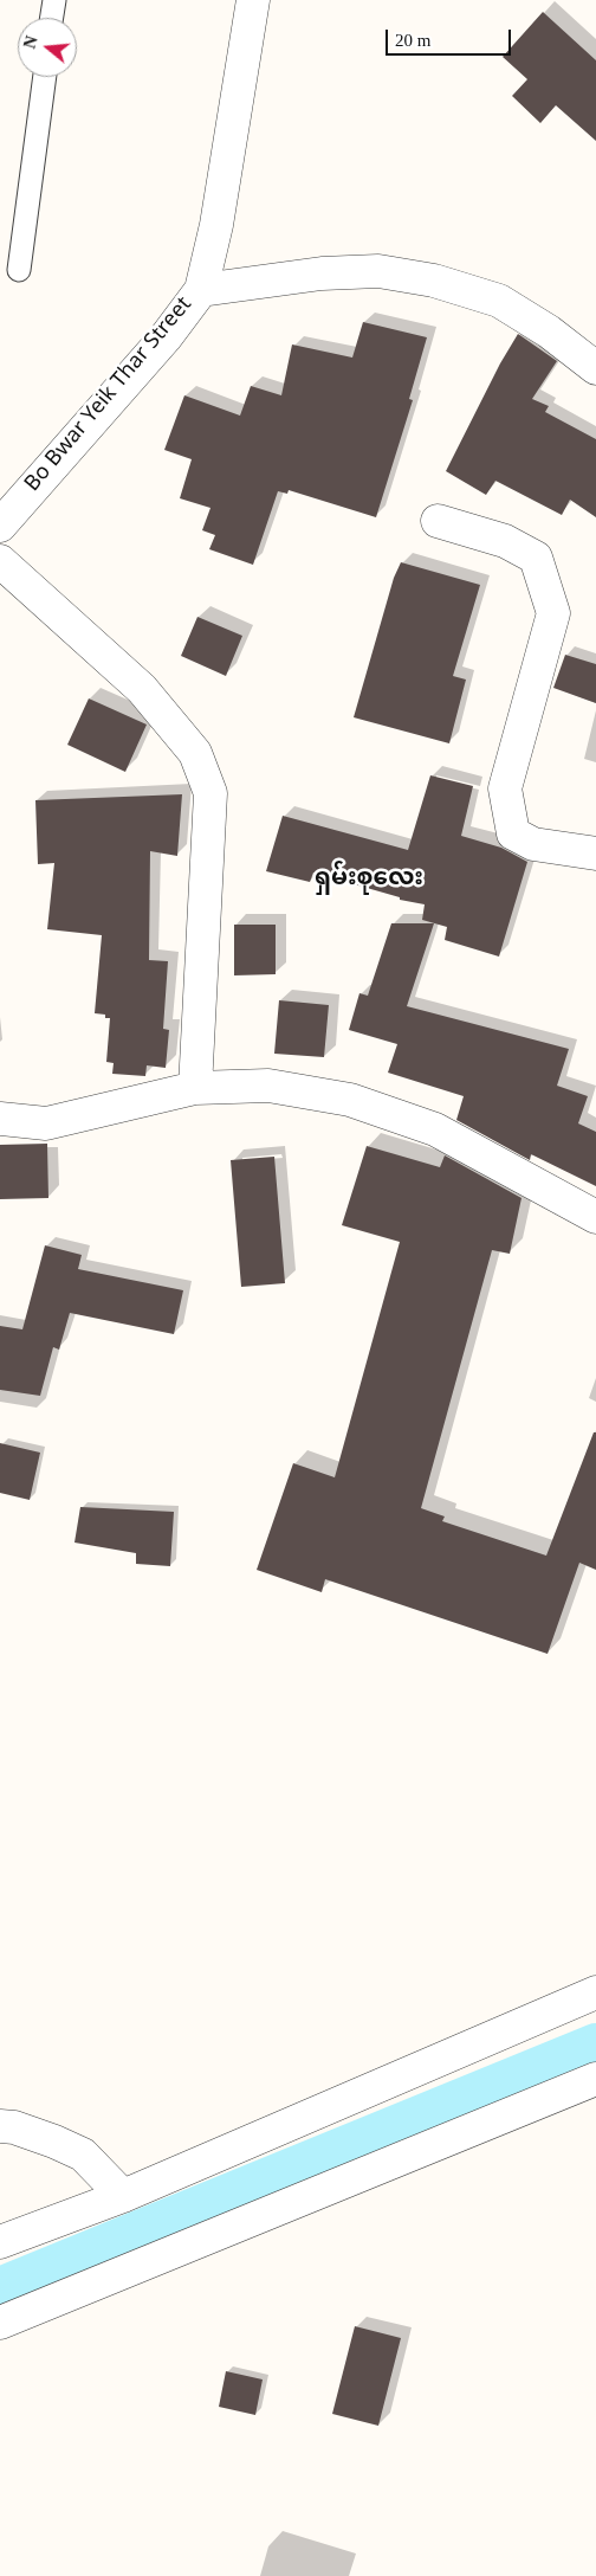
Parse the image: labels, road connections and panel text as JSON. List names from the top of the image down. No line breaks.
{"streets":{"street":["Bo Bwar Yeik Thar Street"]},"districts":["ရှမ်းစုလေး"],"scale_bar":"20 m","north":"left"}
